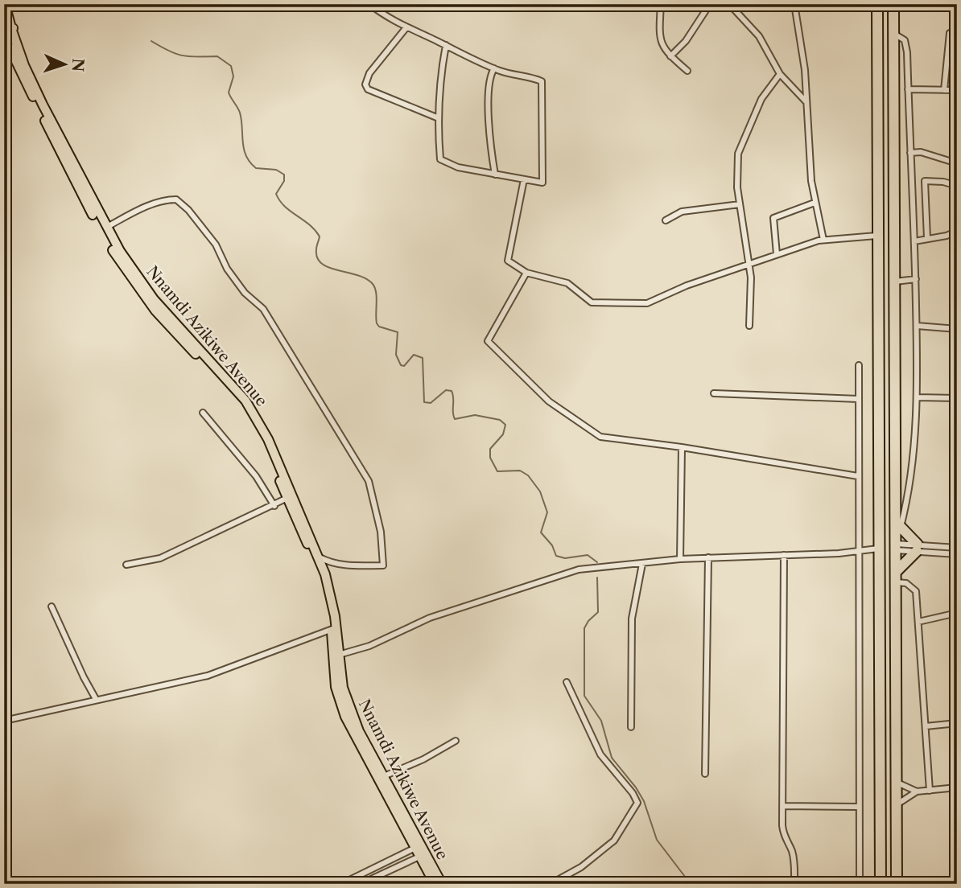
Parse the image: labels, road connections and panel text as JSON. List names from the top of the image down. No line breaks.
{"streets":{"main road":["Nnamdi Azikiwe Avenue"]},"north":"right"}
